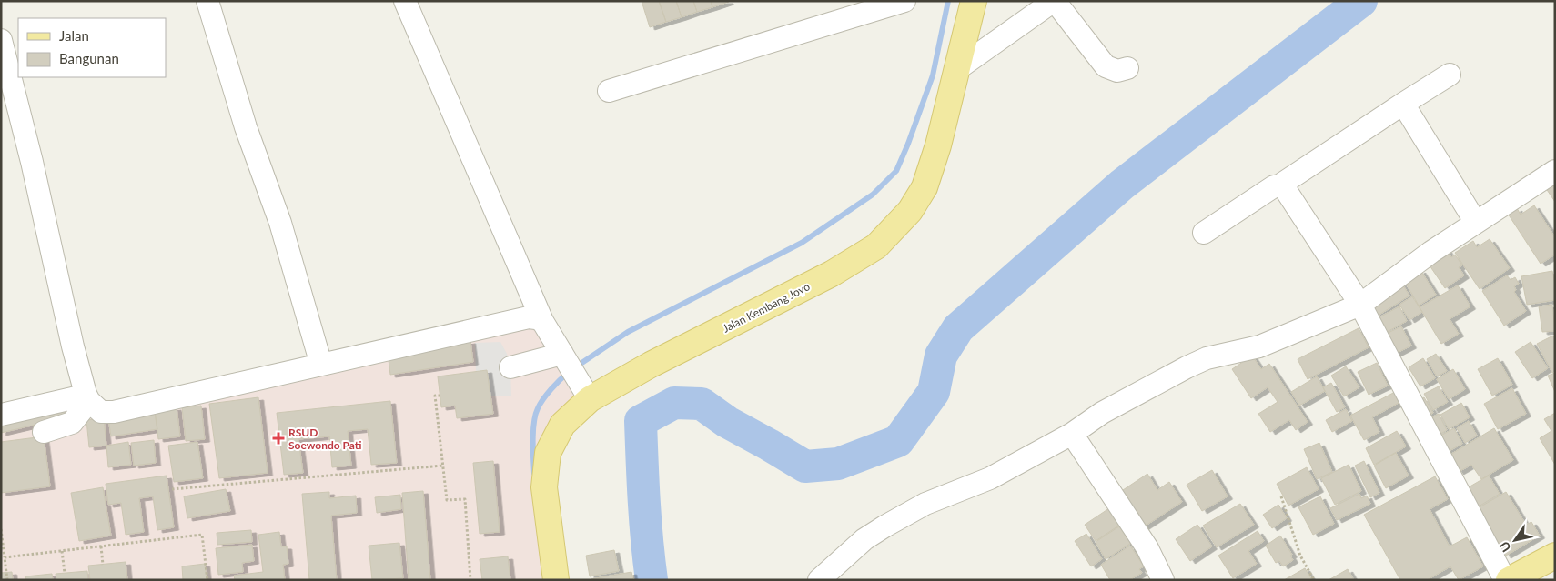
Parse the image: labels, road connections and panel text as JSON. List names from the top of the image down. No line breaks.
{"streets":{"main road":["Jalan Kembang Joyo"]},"places":{"health":["RSUD Soewondo Pati"]},"legend":["Jalan","Bangunan"],"north":"bottom left"}
